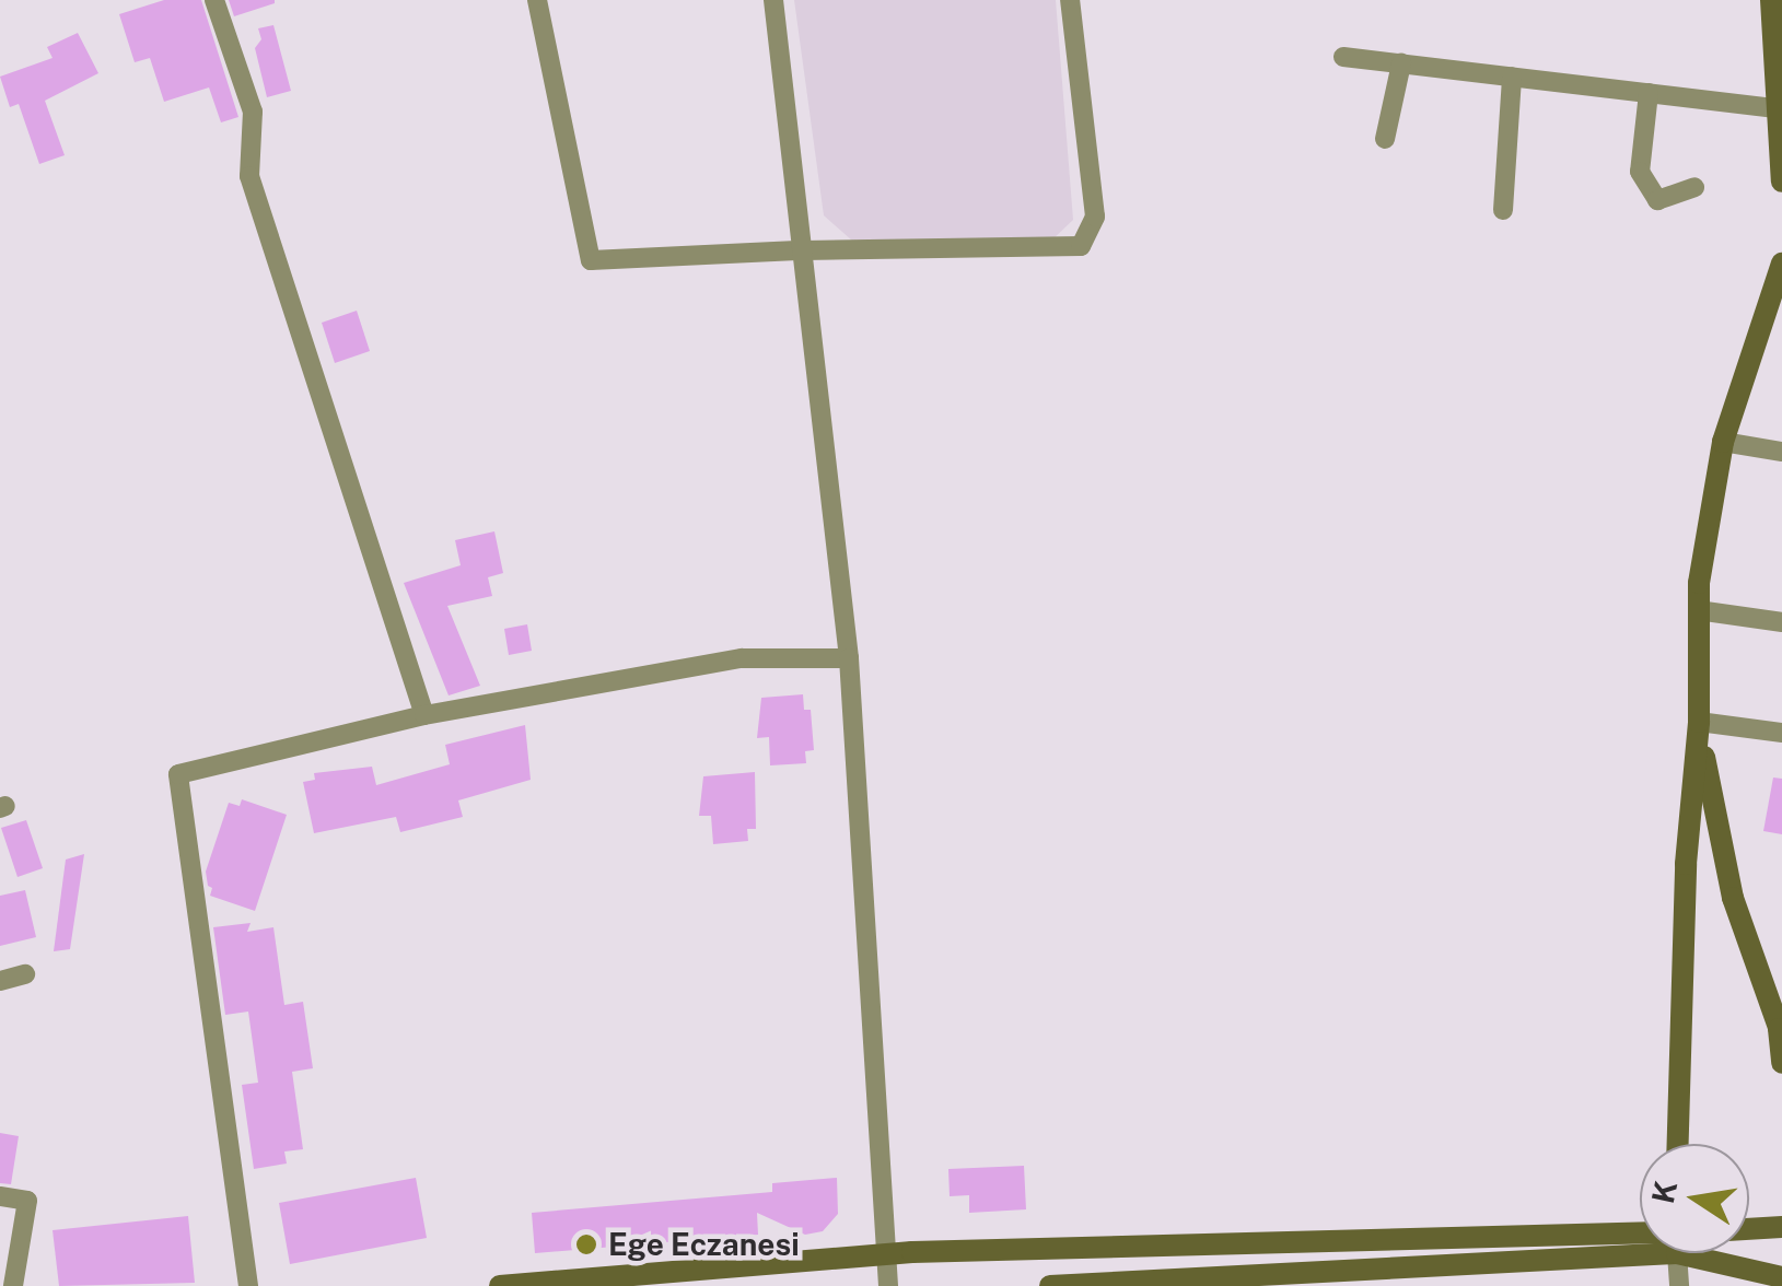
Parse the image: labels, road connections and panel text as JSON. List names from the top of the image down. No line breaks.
{"places":["Ege Eczanesi"],"north":"left"}
